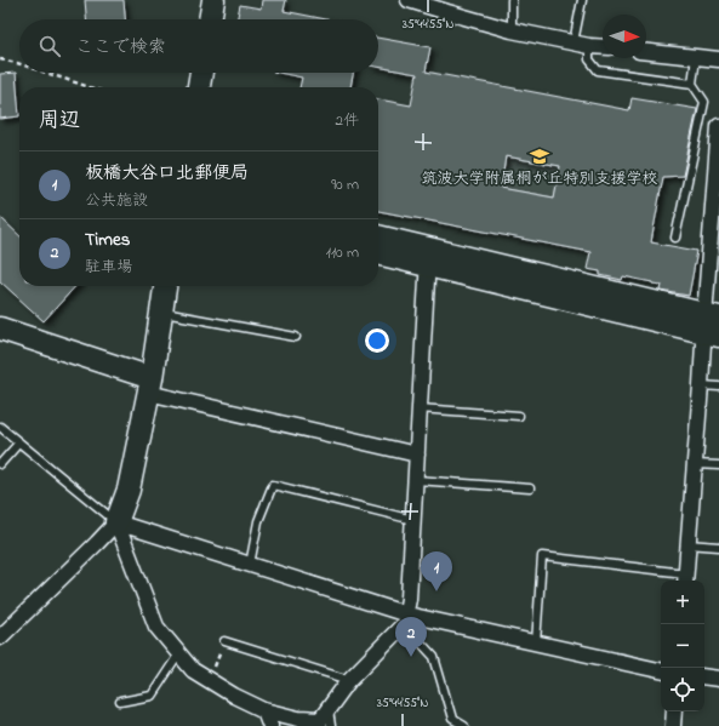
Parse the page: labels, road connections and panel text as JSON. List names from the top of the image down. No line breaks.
{"places":{"school or university":["筑波大学附属桐が丘特別支援学校"]},"north":"right","page":{"search":"ここで検索","heading":["周辺","2件"],"list":[{"mark":"1","name":"板橋大谷口北郵便局","note":"公共施設","value":"90 m"},{"mark":"2","name":"Times","note":"駐車場","value":"110 m"}],"pins":["1","2"],"map_buttons":["+","−"]},"coordinates":["35°44'55\"N"]}
